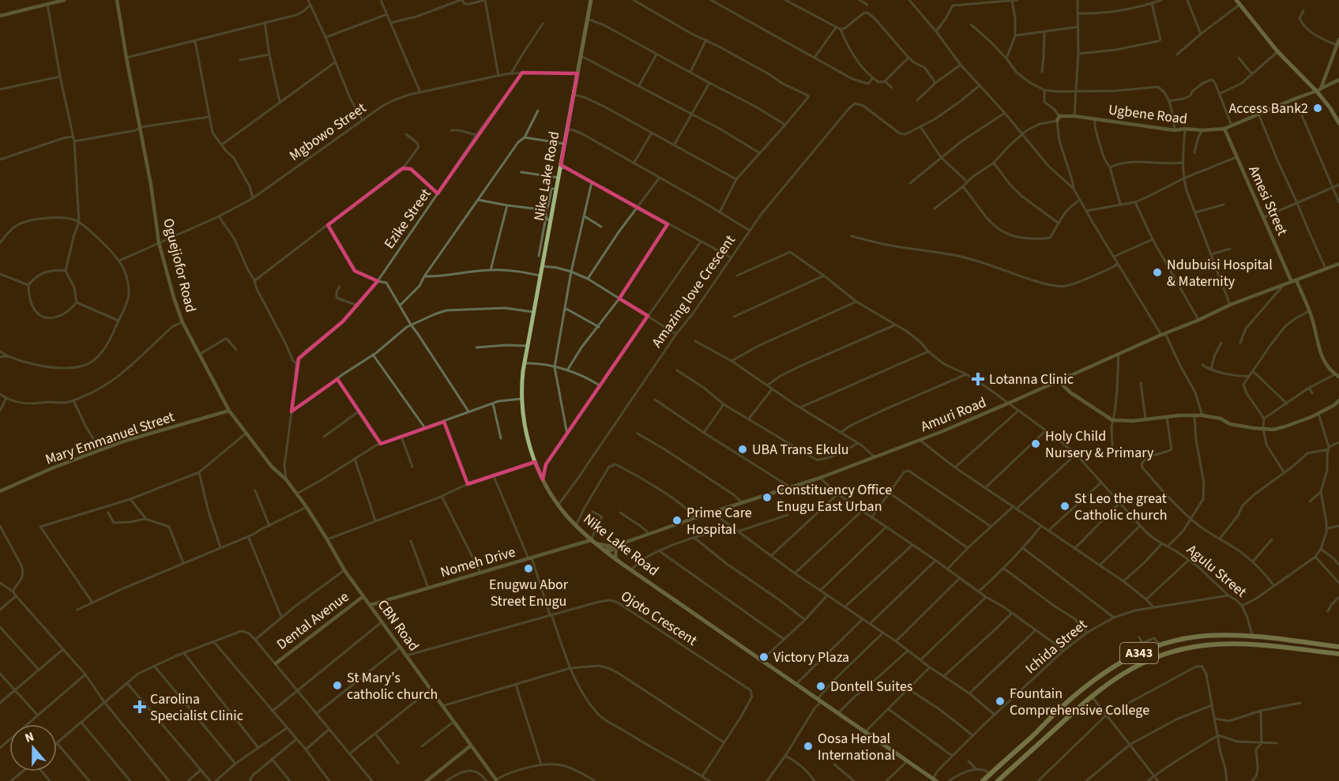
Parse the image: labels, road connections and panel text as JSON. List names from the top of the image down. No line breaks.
{"streets":{"highway":["A343"],"main road":["Ugbene Road","Nike Lake Road","Amesi Street","Oguejiofor Road","Amuri Road","Mary Emmanuel Street","Nomeh Drive","Dental Avenue","CBN Road"],"street":["Mgbowo Street","Ezike Street","Amazing love Crescent","Agulu Street","Ojoto Crescent","Ichida Street"]},"crossings":[["Ugbene Road","Amesi Street"],["Mgbowo Street","Nike Lake Road"],["Mgbowo Street","Ezike Street"],["Mgbowo Street","Oguejiofor Road"],["Nike Lake Road","Amazing love Crescent"],["Nike Lake Road","Amuri Road"],["Nike Lake Road","Nomeh Drive"],["Nike Lake Road","Ichida Street"],["Amesi Street","Amuri Road"],["Oguejiofor Road","Mary Emmanuel Street"],["Oguejiofor Road","CBN Road"],["Amuri Road","Agulu Street"],["Nomeh Drive","CBN Road"],["Agulu Street","Ichida Street"],["Agulu Street","A343"],["Ojoto Crescent","CBN Road"],["Dental Avenue","CBN Road"]],"places":{"other":["Access Bank2","Ndubuisi Hospital & Maternity","Holy Child Nursery & Primary","UBA Trans Ekulu","Constituency Office Enugu East Urban","St Leo the great Catholic church","Prime Care Hospital","Enugwu Abor Street Enugu","Victory Plaza","St Mary's catholic church","Dontell Suites","Fountain Comprehensive College","Oosa Herbal International"],"health":["Lotanna Clinic","Carolina Specialist Clinic"]},"north":"top"}
